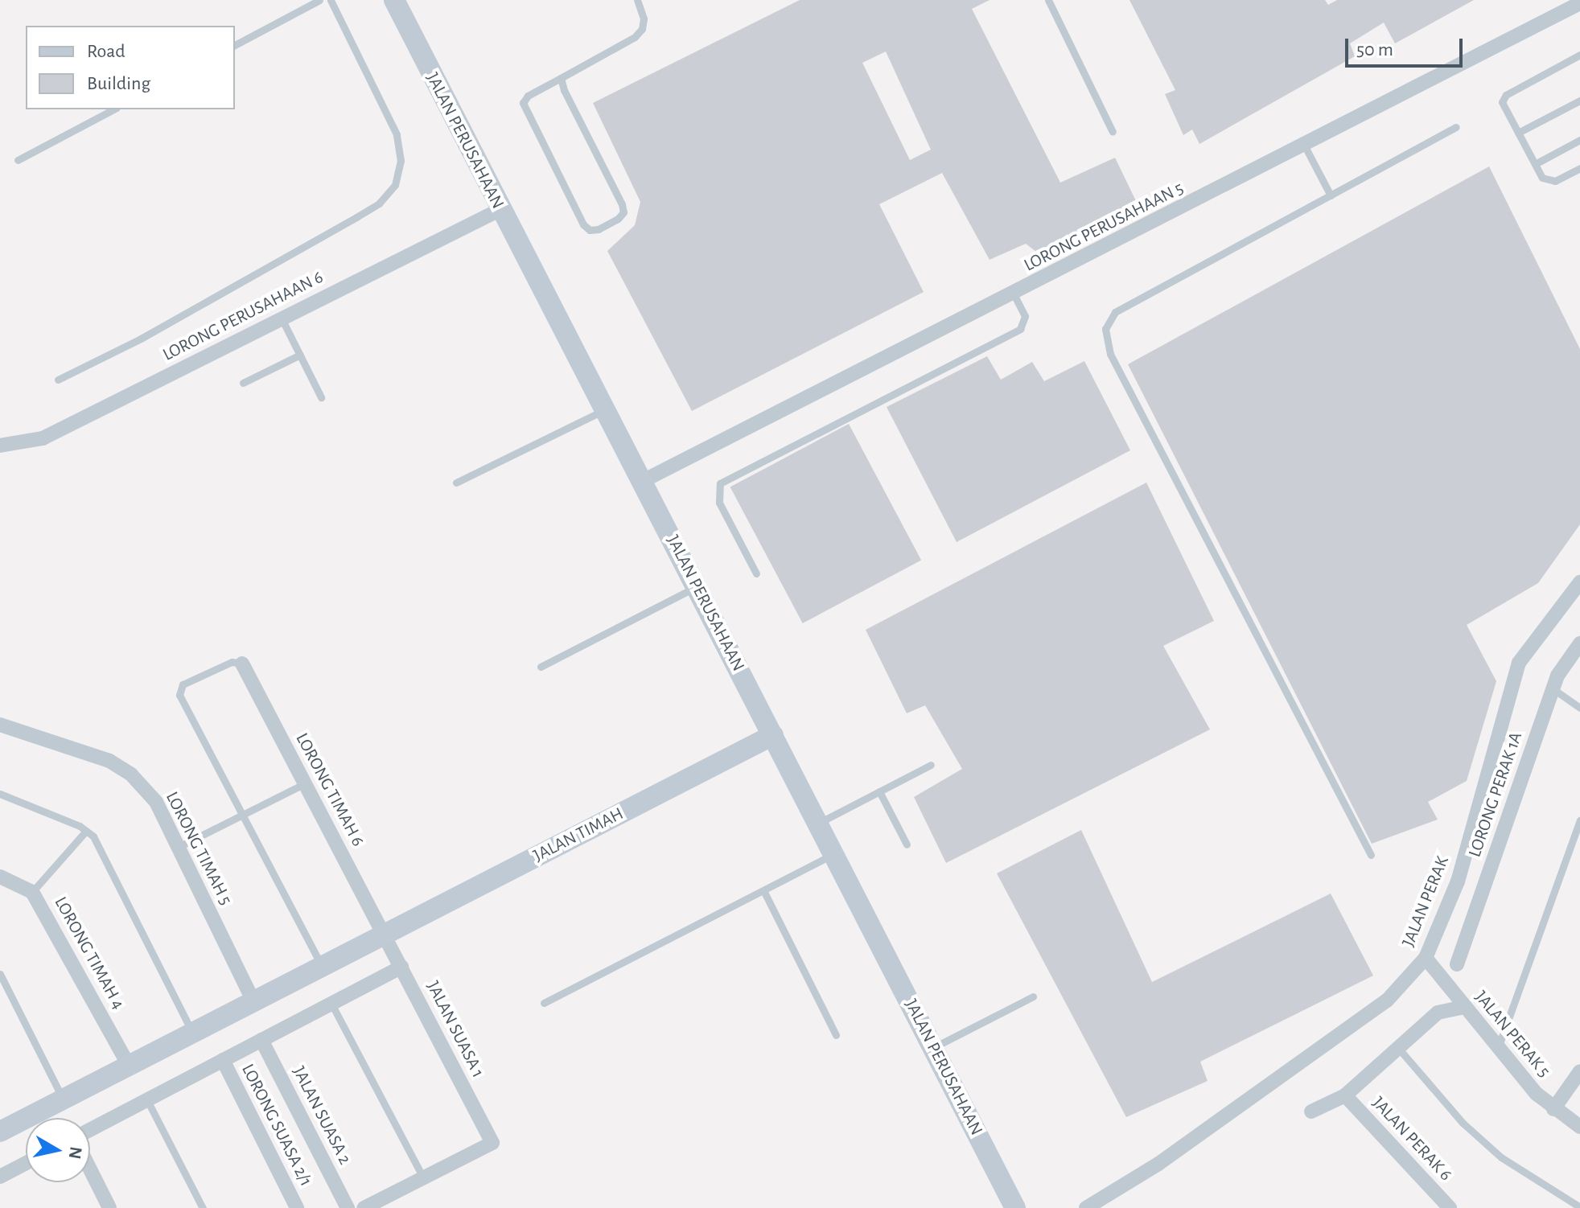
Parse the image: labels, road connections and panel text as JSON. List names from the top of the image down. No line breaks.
{"streets":{"main road":["JALAN PERUSAHAAN","JALAN TIMAH"],"street":["LORONG PERUSAHAAN 5","LORONG PERUSAHAAN 6","LORONG TIMAH 6","LORONG PERAK 1A","LORONG TIMAH 5","JALAN PERAK","LORONG TIMAH 4","JALAN SUASA 1","JALAN PERAK 5","JALAN SUASA 2","LORONG SUASA 2/1","JALAN PERAK 6"]},"crossings":[["JALAN PERUSAHAAN","LORONG PERUSAHAAN 5"],["JALAN PERUSAHAAN","LORONG PERUSAHAAN 6"],["JALAN PERUSAHAAN","JALAN TIMAH"],["LORONG TIMAH 6","JALAN TIMAH"],["LORONG TIMAH 6","JALAN SUASA 1"],["JALAN TIMAH","LORONG TIMAH 5"],["JALAN TIMAH","LORONG TIMAH 4"],["JALAN TIMAH","JALAN SUASA 1"],["JALAN PERAK","JALAN PERAK 5"],["JALAN PERAK 5","JALAN PERAK 6"]],"legend":["Road","Building"],"scale_bar":"50 m","north":"right"}
